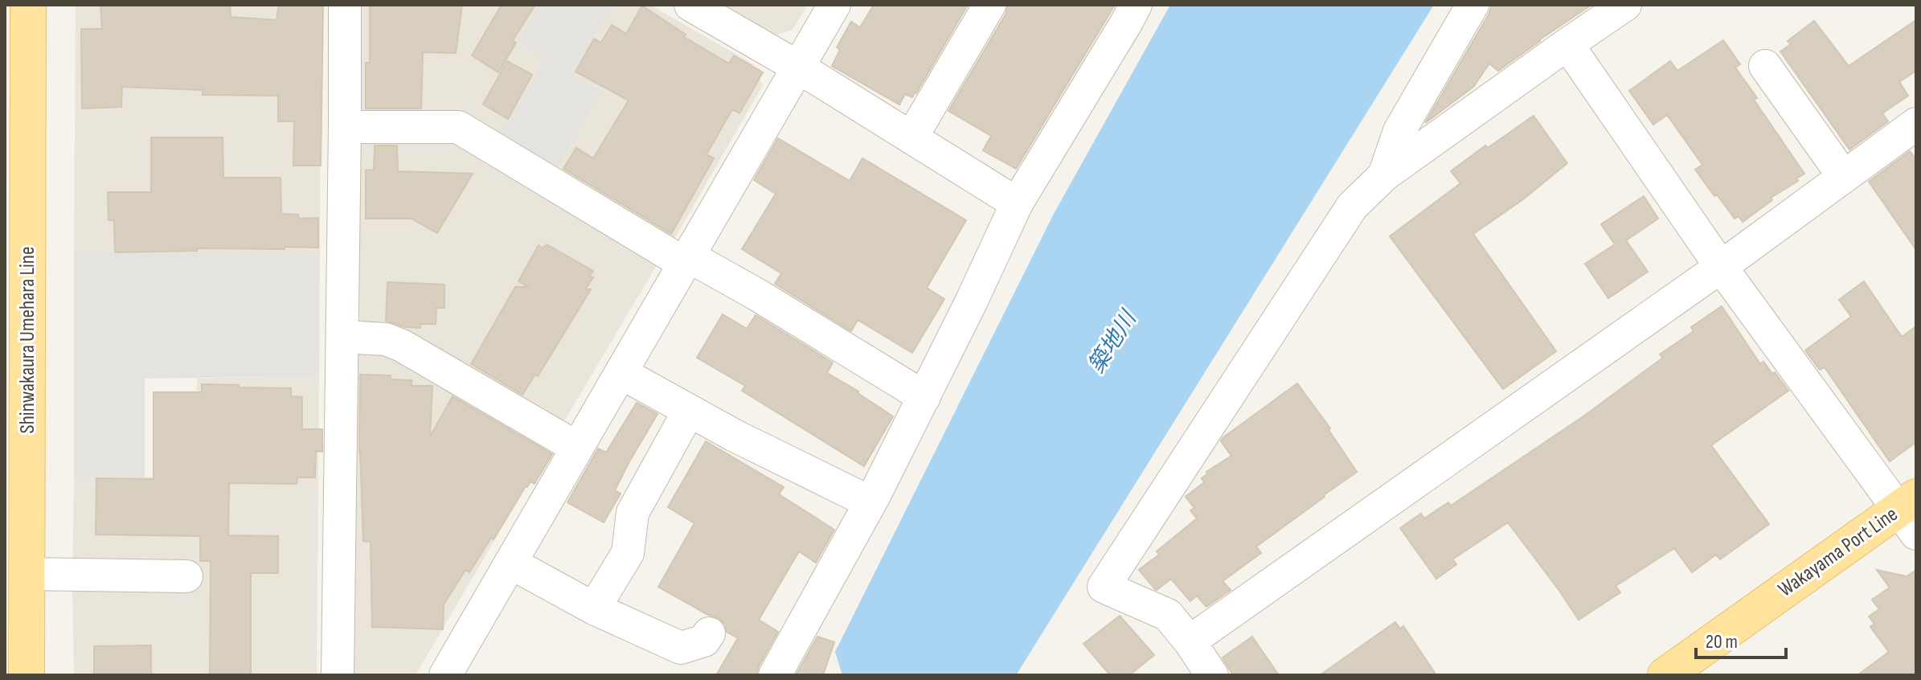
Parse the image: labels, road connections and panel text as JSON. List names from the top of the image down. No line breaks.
{"streets":{"main road":["Shinwakaura Umehara Line","Wakayama Port Line"]},"water":["築地川"],"scale_bar":"20 m"}
